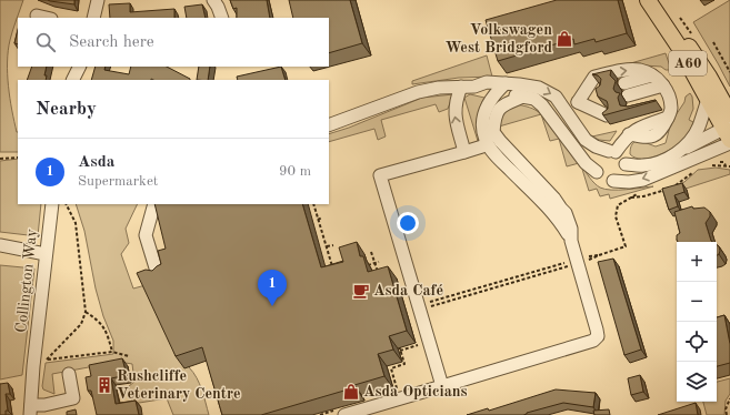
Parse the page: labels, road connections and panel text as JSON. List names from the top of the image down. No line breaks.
{"streets":{"main road":["A60"],"street":["Collington Way"]},"places":{"shop":["Volkswagen West Bridgford","Asda Opticians"],"cafe":["Asda Café"],"building":["Rushcliffe Veterinary Centre"]},"page":{"search":"Search here","heading":"Nearby","list":[{"mark":"1","name":"Asda","note":"Supermarket","value":"90 m"}],"map_buttons":["+","−"],"pins":"1"}}
